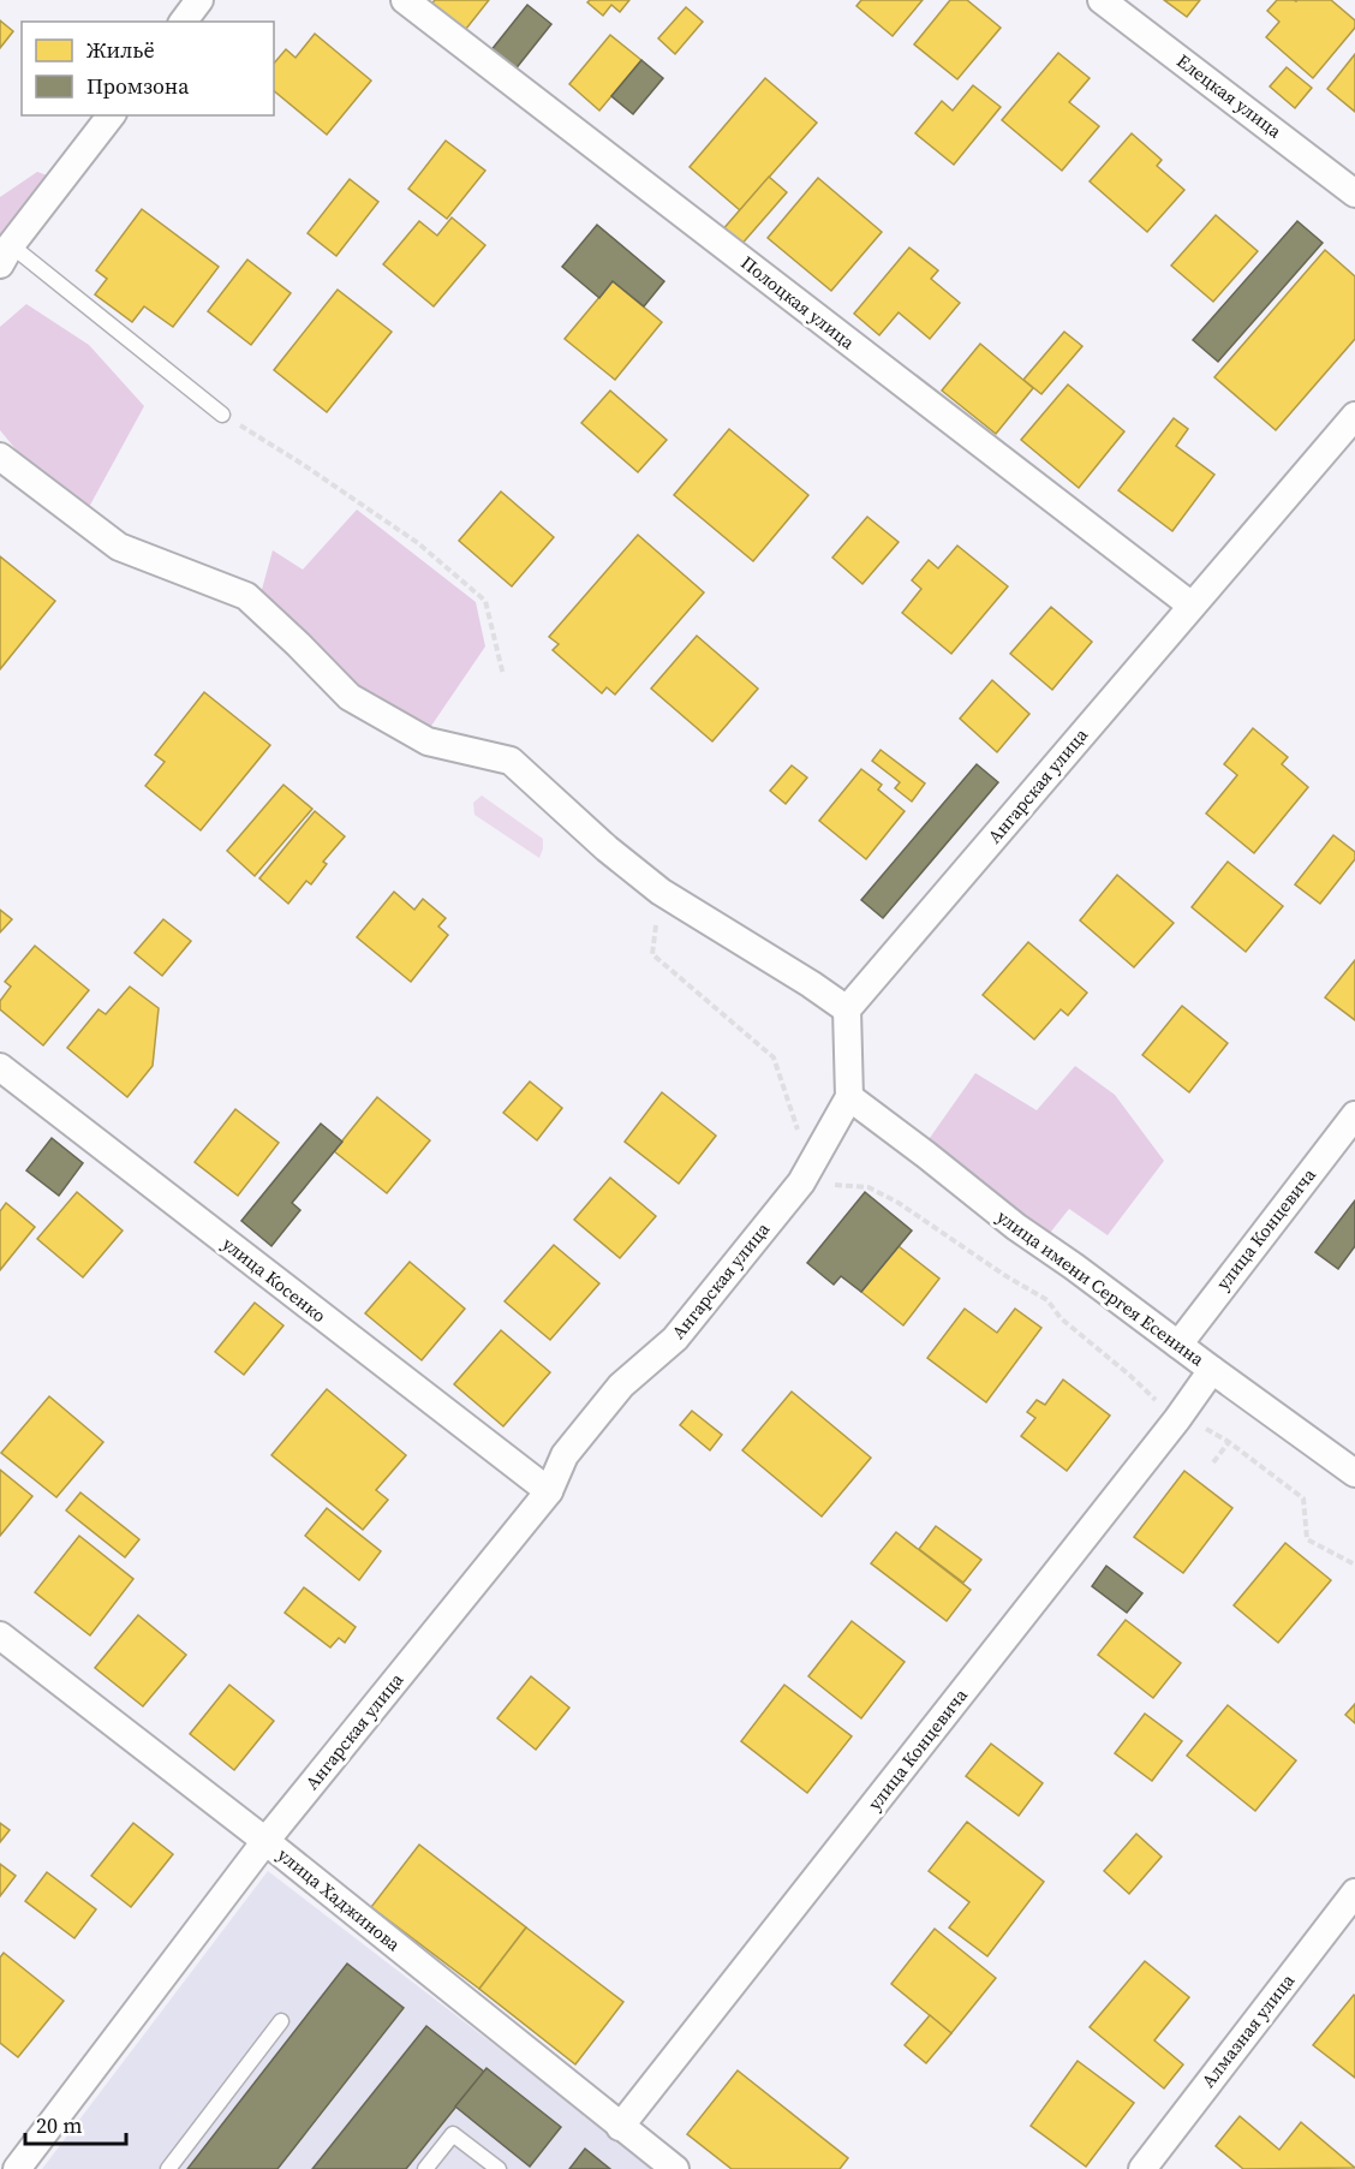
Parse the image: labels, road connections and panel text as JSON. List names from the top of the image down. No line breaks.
{"streets":{"street":["Елецкая улица","Полоцкая улица","Ангарская улица","улица Концевича","улица Косенко","улица имени Сергея Есенина","улица Хаджинова","Алмазная улица"]},"crossings":[["Полоцкая улица","Ангарская улица"],["Ангарская улица","улица Косенко"],["Ангарская улица","улица имени Сергея Есенина"],["Ангарская улица","улица Хаджинова"],["улица Концевича","улица имени Сергея Есенина"],["улица Концевича","улица Хаджинова"]],"legend":["Жильё","Промзона"],"scale_bar":"20 m"}
